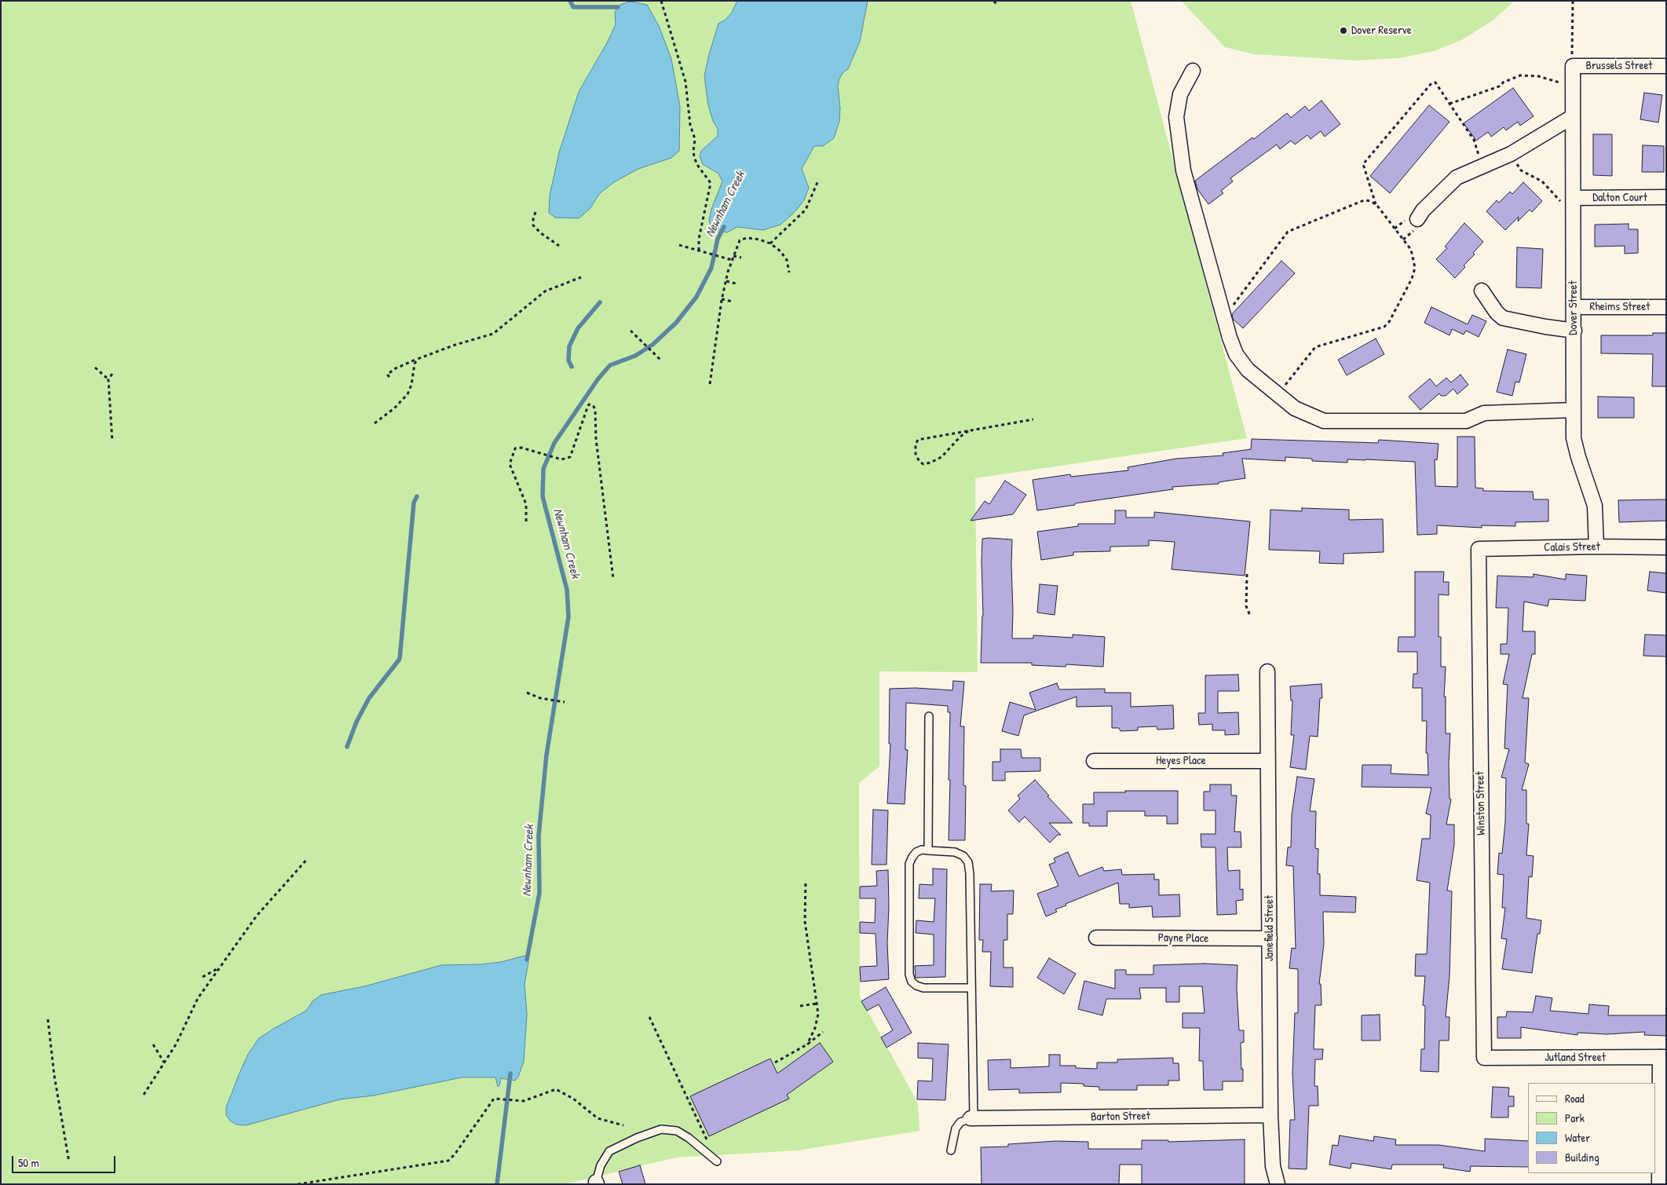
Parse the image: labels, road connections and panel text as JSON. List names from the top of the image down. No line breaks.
{"streets":{"street":["Brussels Street","Dalton Court","Rheims Street","Dover Street","Calais Street","Heyes Place","Winston Street","Janefield Street","Payne Place","Jutland Street","Barton Street"]},"crossings":[["Brussels Street","Dover Street"],["Dalton Court","Dover Street"],["Rheims Street","Dover Street"],["Dover Street","Calais Street"],["Calais Street","Winston Street"],["Heyes Place","Janefield Street"],["Winston Street","Jutland Street"],["Janefield Street","Payne Place"],["Janefield Street","Barton Street"]],"water":["Newnham Creek"],"places":["Dover Reserve"],"legend":["Road","Park","Water","Building"],"scale_bar":"50 m"}
